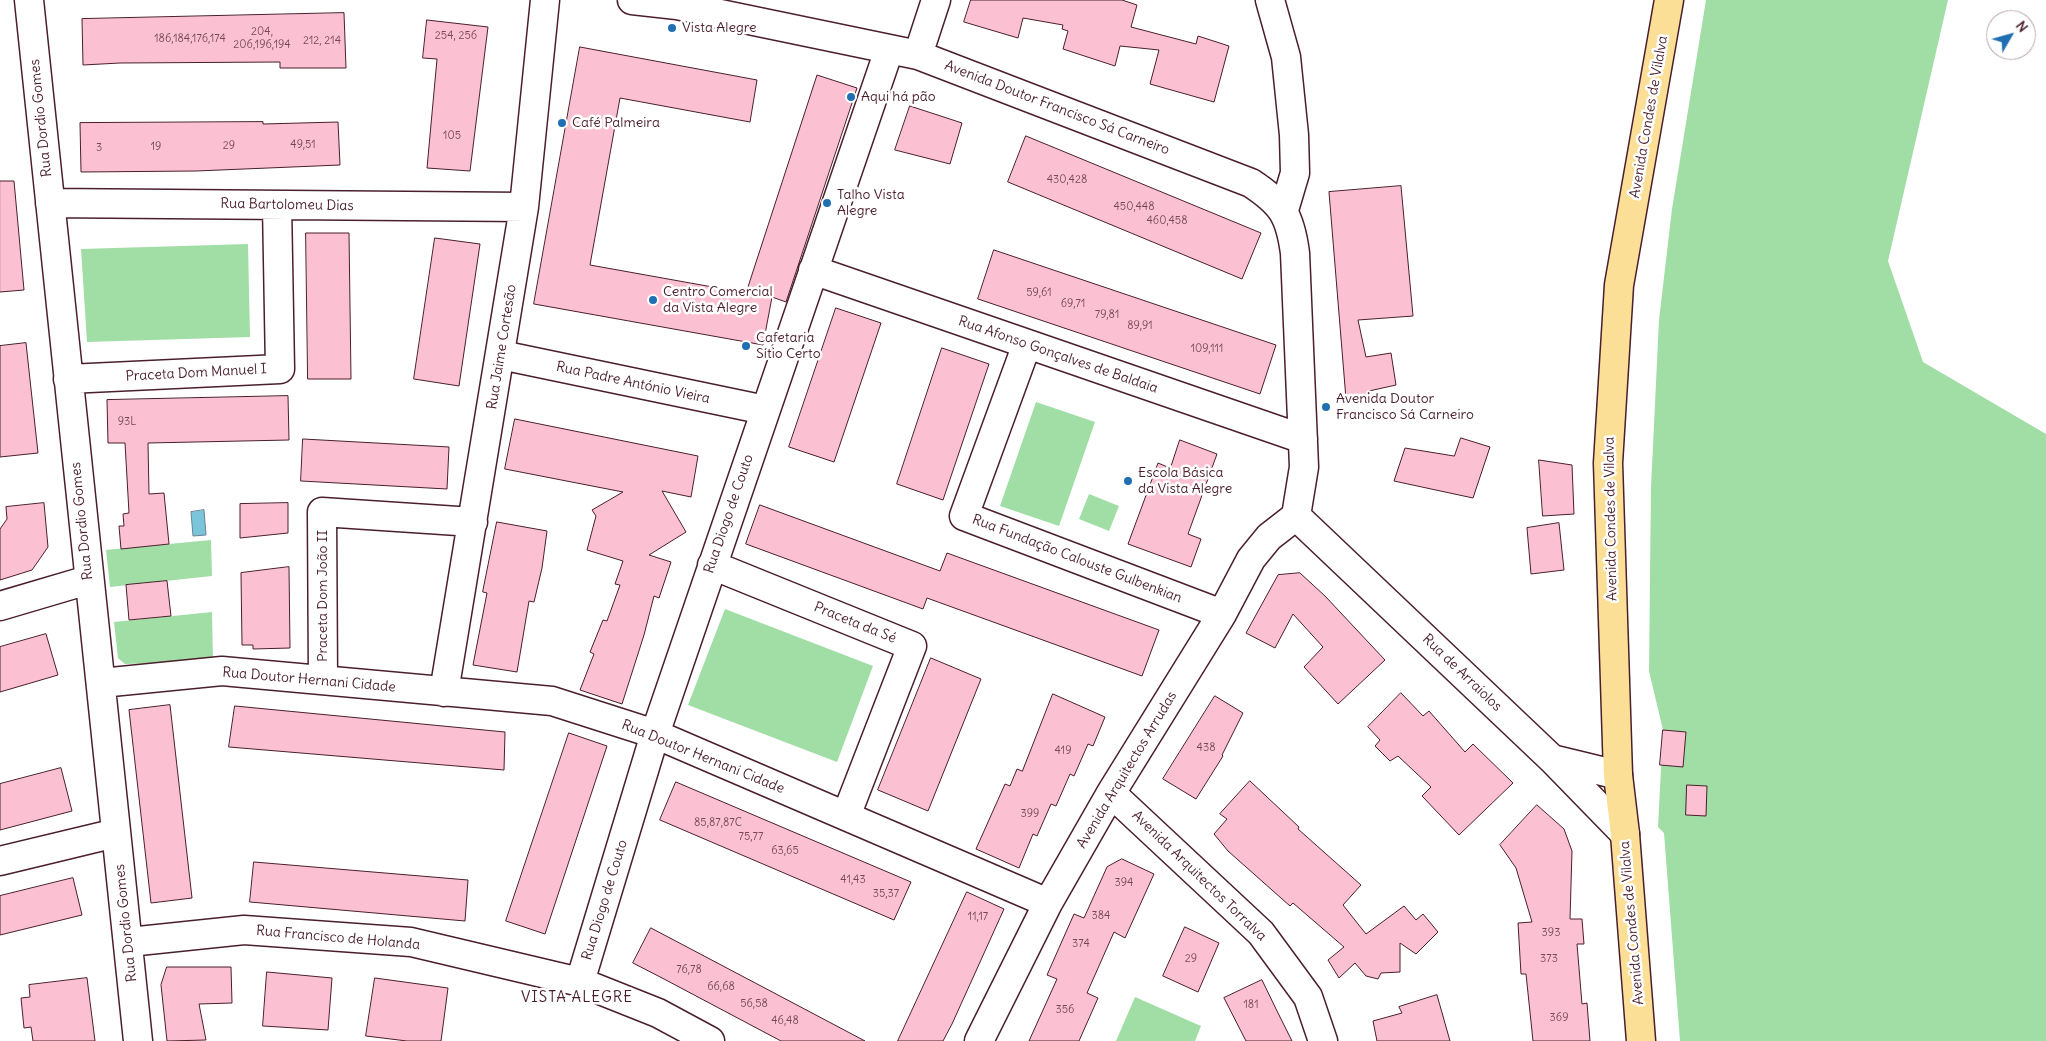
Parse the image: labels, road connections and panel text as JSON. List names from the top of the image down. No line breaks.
{"streets":{"main road":["Avenida Condes de Vilalva"],"street":["Avenida Doutor Francisco Sá Carneiro","Rua Dordio Gomes","Rua Bartolomeu Dias","Rua Jaime Cortesão","Rua Afonso Gonçalves de Baldaia","Praceta Dom Manuel I","Rua Padre António Vieira","Rua Diogo de Couto","Rua Fundação Calouste Gulbenkian","Praceta Dom João II","Praceta da Sé","Rua de Arraiolos","Rua Doutor Hernani Cidade","Avenida Arquitectos Arrudas","Avenida Arquitectos Torralva","Rua Francisco de Holanda"]},"crossings":[["Avenida Doutor Francisco Sá Carneiro","Rua Afonso Gonçalves de Baldaia"],["Avenida Doutor Francisco Sá Carneiro","Rua Diogo de Couto"],["Avenida Doutor Francisco Sá Carneiro","Rua de Arraiolos"],["Avenida Doutor Francisco Sá Carneiro","Avenida Arquitectos Arrudas"],["Avenida Condes de Vilalva","Rua de Arraiolos"],["Rua Dordio Gomes","Rua Bartolomeu Dias"],["Rua Dordio Gomes","Praceta Dom Manuel I"],["Rua Dordio Gomes","Rua Doutor Hernani Cidade"],["Rua Dordio Gomes","Rua Francisco de Holanda"],["Rua Bartolomeu Dias","Rua Jaime Cortesão"],["Rua Bartolomeu Dias","Praceta Dom Manuel I"],["Rua Jaime Cortesão","Rua Padre António Vieira"],["Rua Jaime Cortesão","Praceta Dom João II"],["Rua Jaime Cortesão","Rua Doutor Hernani Cidade"],["Rua Afonso Gonçalves de Baldaia","Rua Diogo de Couto"],["Rua Afonso Gonçalves de Baldaia","Rua Fundação Calouste Gulbenkian"],["Rua Padre António Vieira","Rua Diogo de Couto"],["Rua Diogo de Couto","Praceta da Sé"],["Rua Diogo de Couto","Rua Doutor Hernani Cidade"],["Rua Diogo de Couto","Rua Francisco de Holanda"],["Rua Fundação Calouste Gulbenkian","Avenida Arquitectos Arrudas"],["Praceta Dom João II","Rua Doutor Hernani Cidade"],["Praceta da Sé","Rua Doutor Hernani Cidade"],["Rua de Arraiolos","Avenida Arquitectos Arrudas"],["Rua Doutor Hernani Cidade","Avenida Arquitectos Arrudas"],["Avenida Arquitectos Arrudas","Avenida Arquitectos Torralva"]],"districts":["VISTA ALEGRE"],"places":["Vista Alegre","Aqui há pão","Café Palmeira","Talho Vista Alegre","Centro Comercial da Vista Alegre","Cafetaria Sítio Certo","Avenida Doutor Francisco Sá Carneiro","Escola Básica da Vista Alegre"],"house_numbers":["204, 206,196,194","254, 256","186,184,176,174","212, 214","105","49,51","29","19","3","430,428","450,448","460,458","59,61","69,71","79,81","89,91","109,111","93L","438","419","399","85,87,87C","75,77","63,65","41,43","394","35,37","384","11,17","393","374","29","373","76,78","66,68","56,58","181","356","369","46,48"],"north":"top right"}
